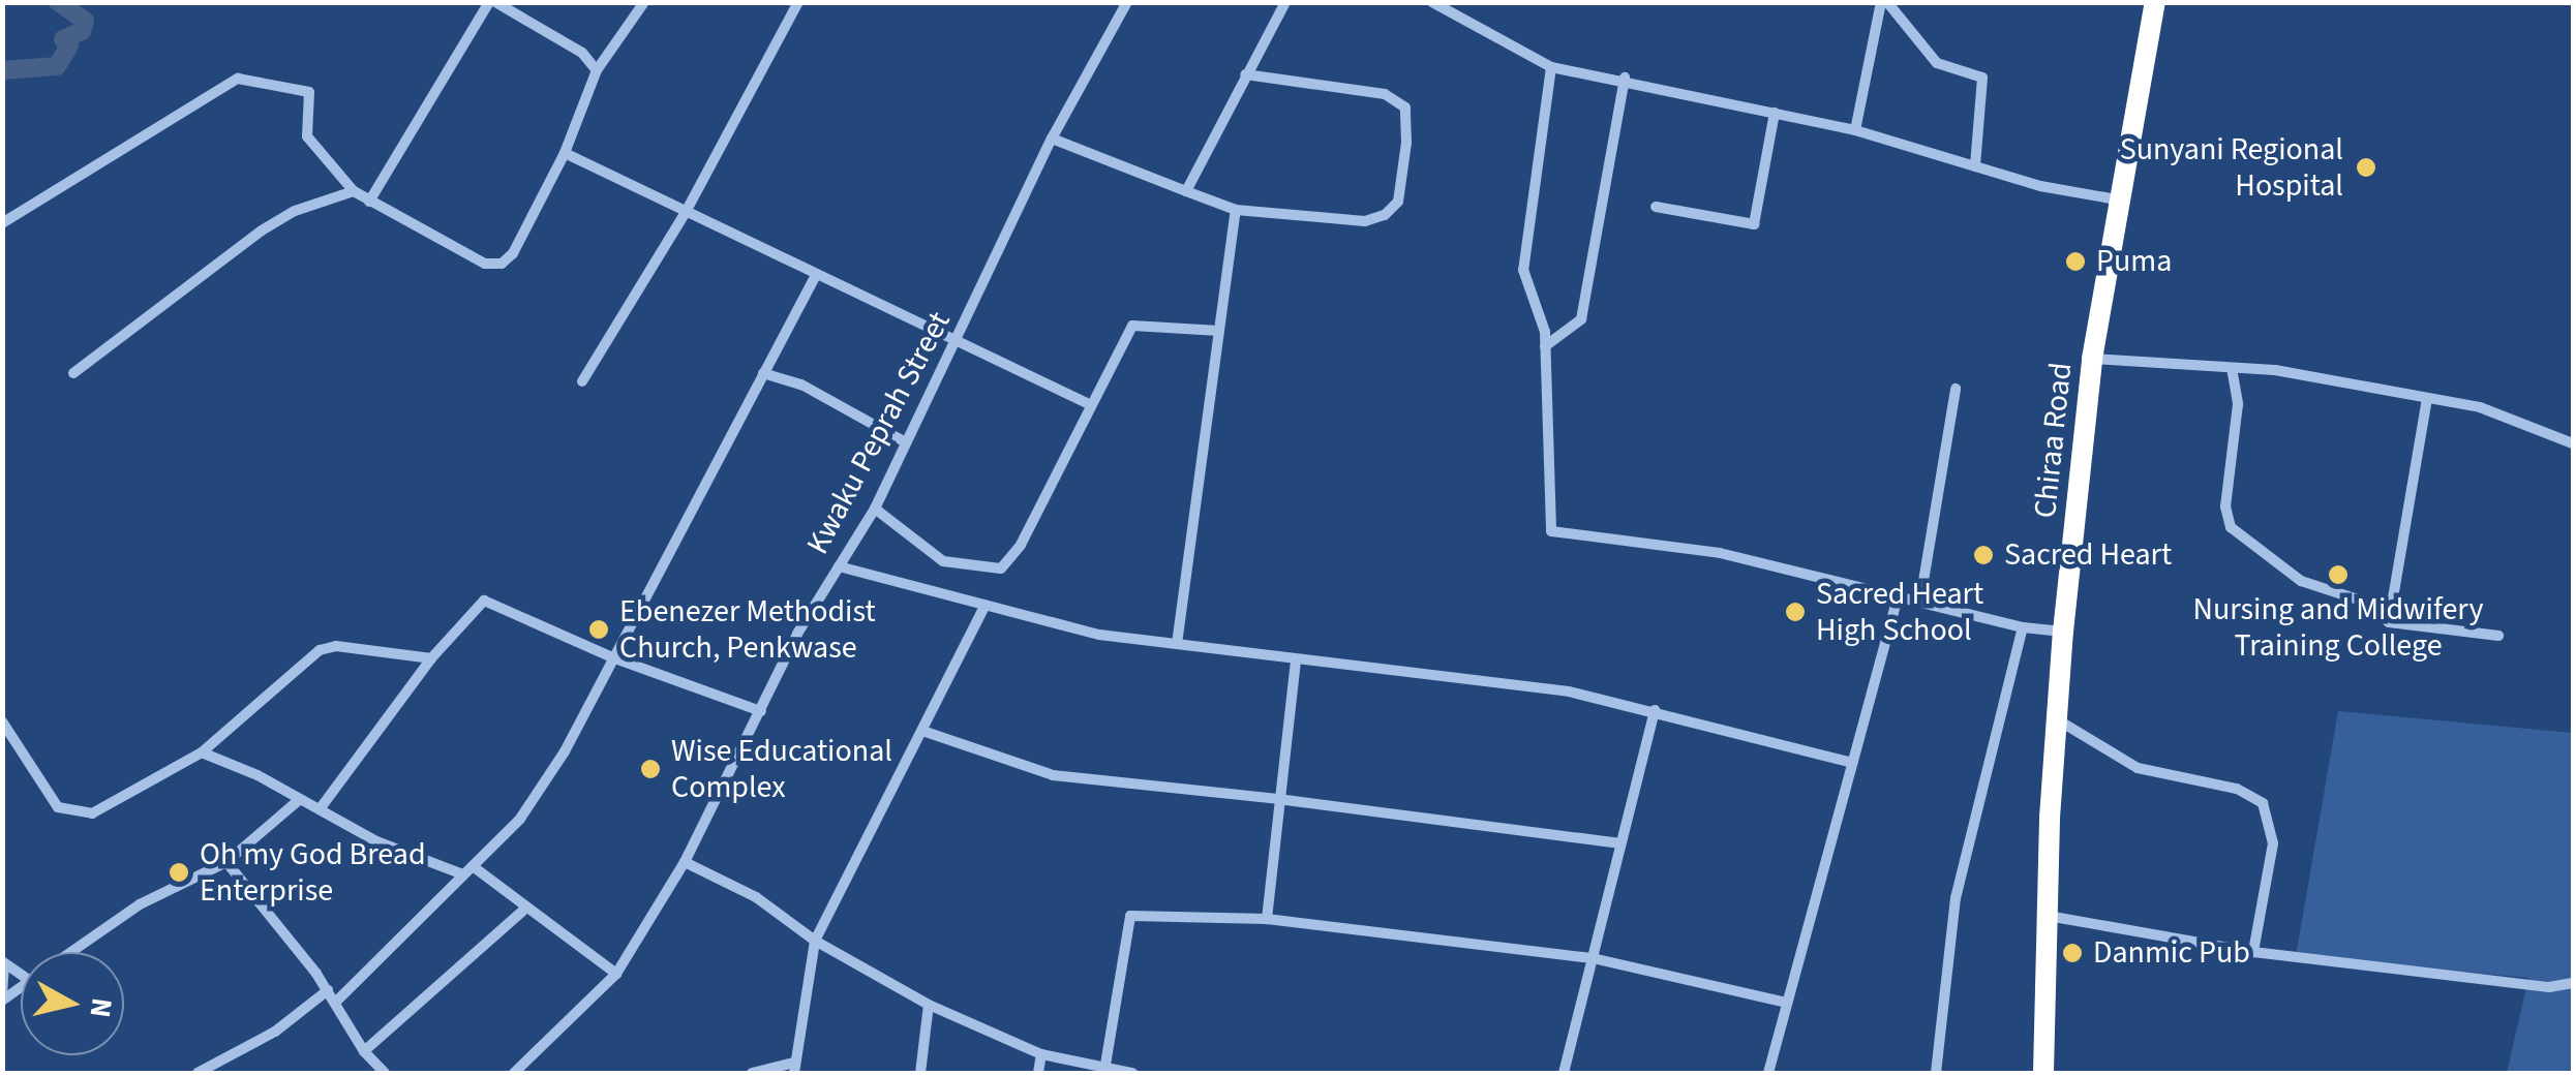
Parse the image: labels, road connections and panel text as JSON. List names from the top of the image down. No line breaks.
{"streets":{"highway":["Chiraa Road"],"street":["Kwaku Peprah Street"]},"places":["Sunyani Regional Hospital","Puma","Sacred Heart","Nursing and Midwifery Training College","Sacred Heart High School","Ebenezer Methodist Church, Penkwase","Wise Educational Complex","Oh my God Bread Enterprise","Danmic Pub"],"north":"right"}
